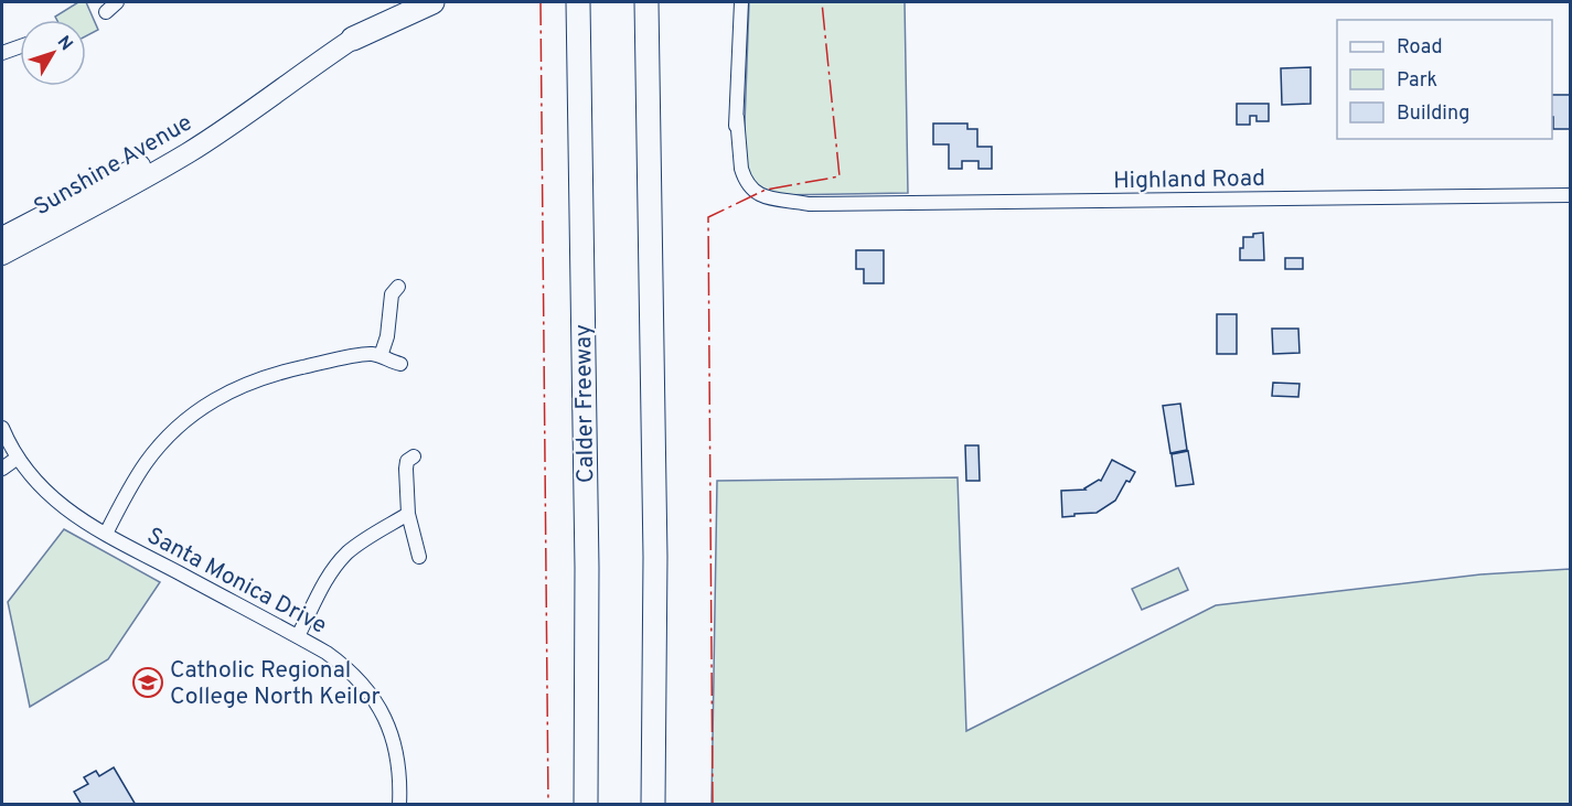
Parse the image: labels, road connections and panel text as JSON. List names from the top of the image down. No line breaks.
{"streets":{"highway":["Calder Freeway"],"main road":["Sunshine Avenue"],"street":["Highland Road","Santa Monica Drive"]},"places":{"school or university":["Catholic Regional College North Keilor"]},"legend":["Road","Park","Building"],"north":"top right"}
